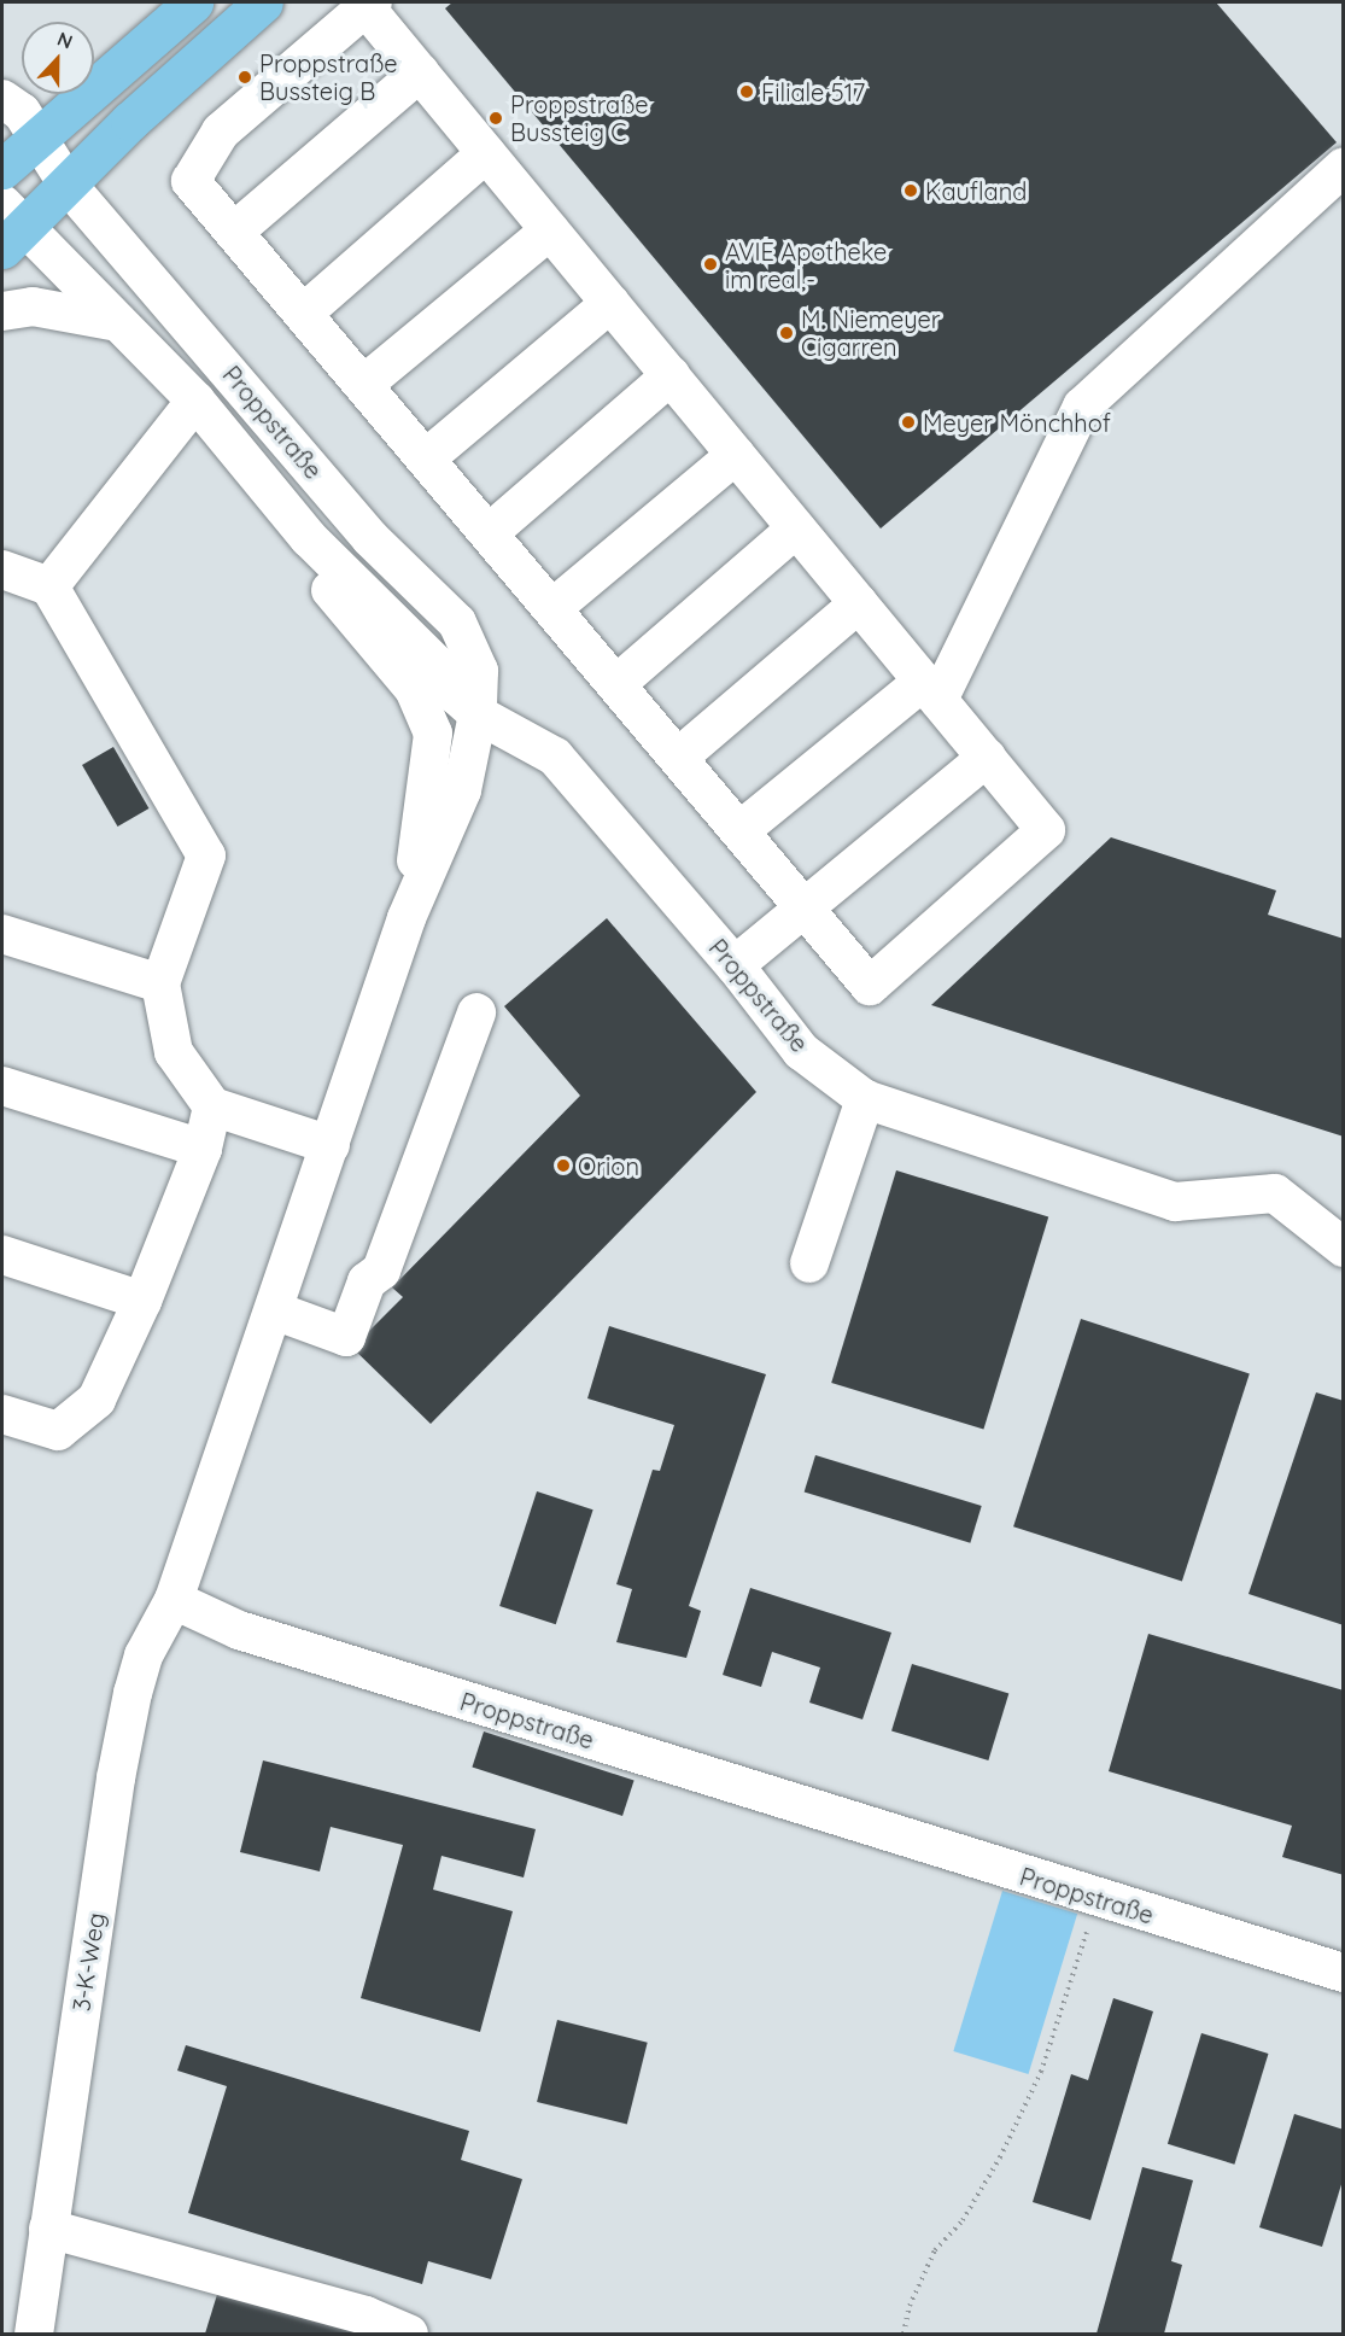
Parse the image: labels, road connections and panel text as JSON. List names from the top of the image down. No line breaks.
{"streets":{"street":["Proppstraße","3-K-Weg"]},"crossings":[["Proppstraße","3-K-Weg"]],"places":["Proppstraße Bussteig B","Filiale 517","Proppstraße Bussteig C","Kaufland","AVIE Apotheke im real,-","M. Niemeyer Cigarren","Meyer Mönchhof","Orion"],"north":"top"}
